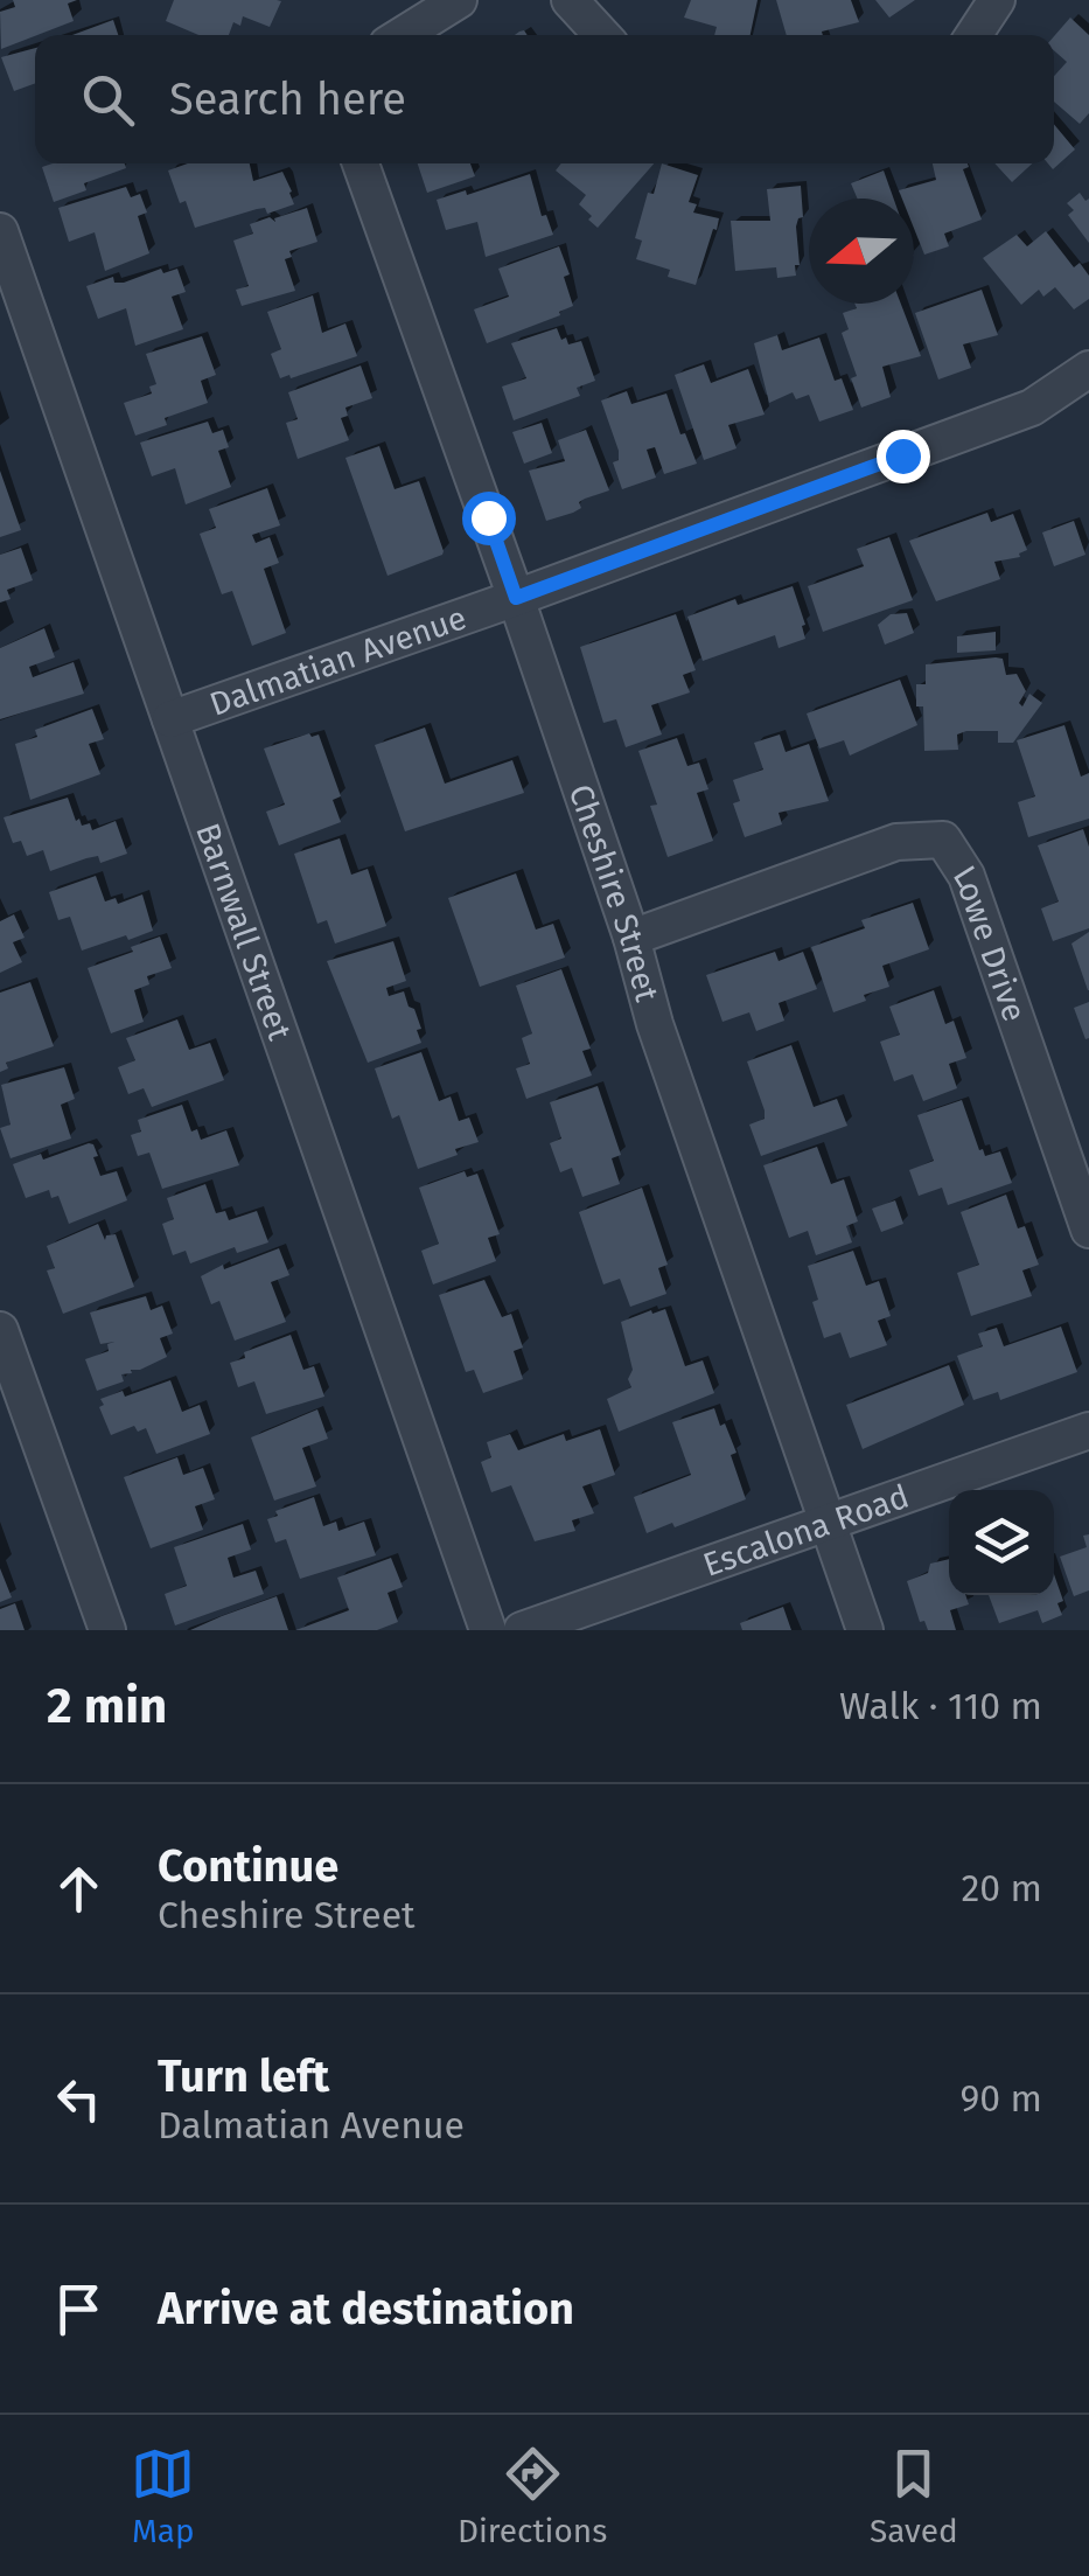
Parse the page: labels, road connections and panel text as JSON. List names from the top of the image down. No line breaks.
{"streets":{"street":["Dalmatian Avenue","Cheshire Street","Barnwall Street","Lowe Drive","Escalona Road"]},"crossings":[["Dalmatian Avenue","Cheshire Street"],["Dalmatian Avenue","Barnwall Street"],["Cheshire Street","Lowe Drive"],["Cheshire Street","Escalona Road"]],"north":"left","page":{"search":"Search here","heading":["2 min","Walk · 110 m"],"list":[["Continue","Cheshire Street","20 m"],["Turn left","Dalmatian Avenue","90 m"],"Arrive at destination"],"nav":["Map","Directions","Saved"]}}
